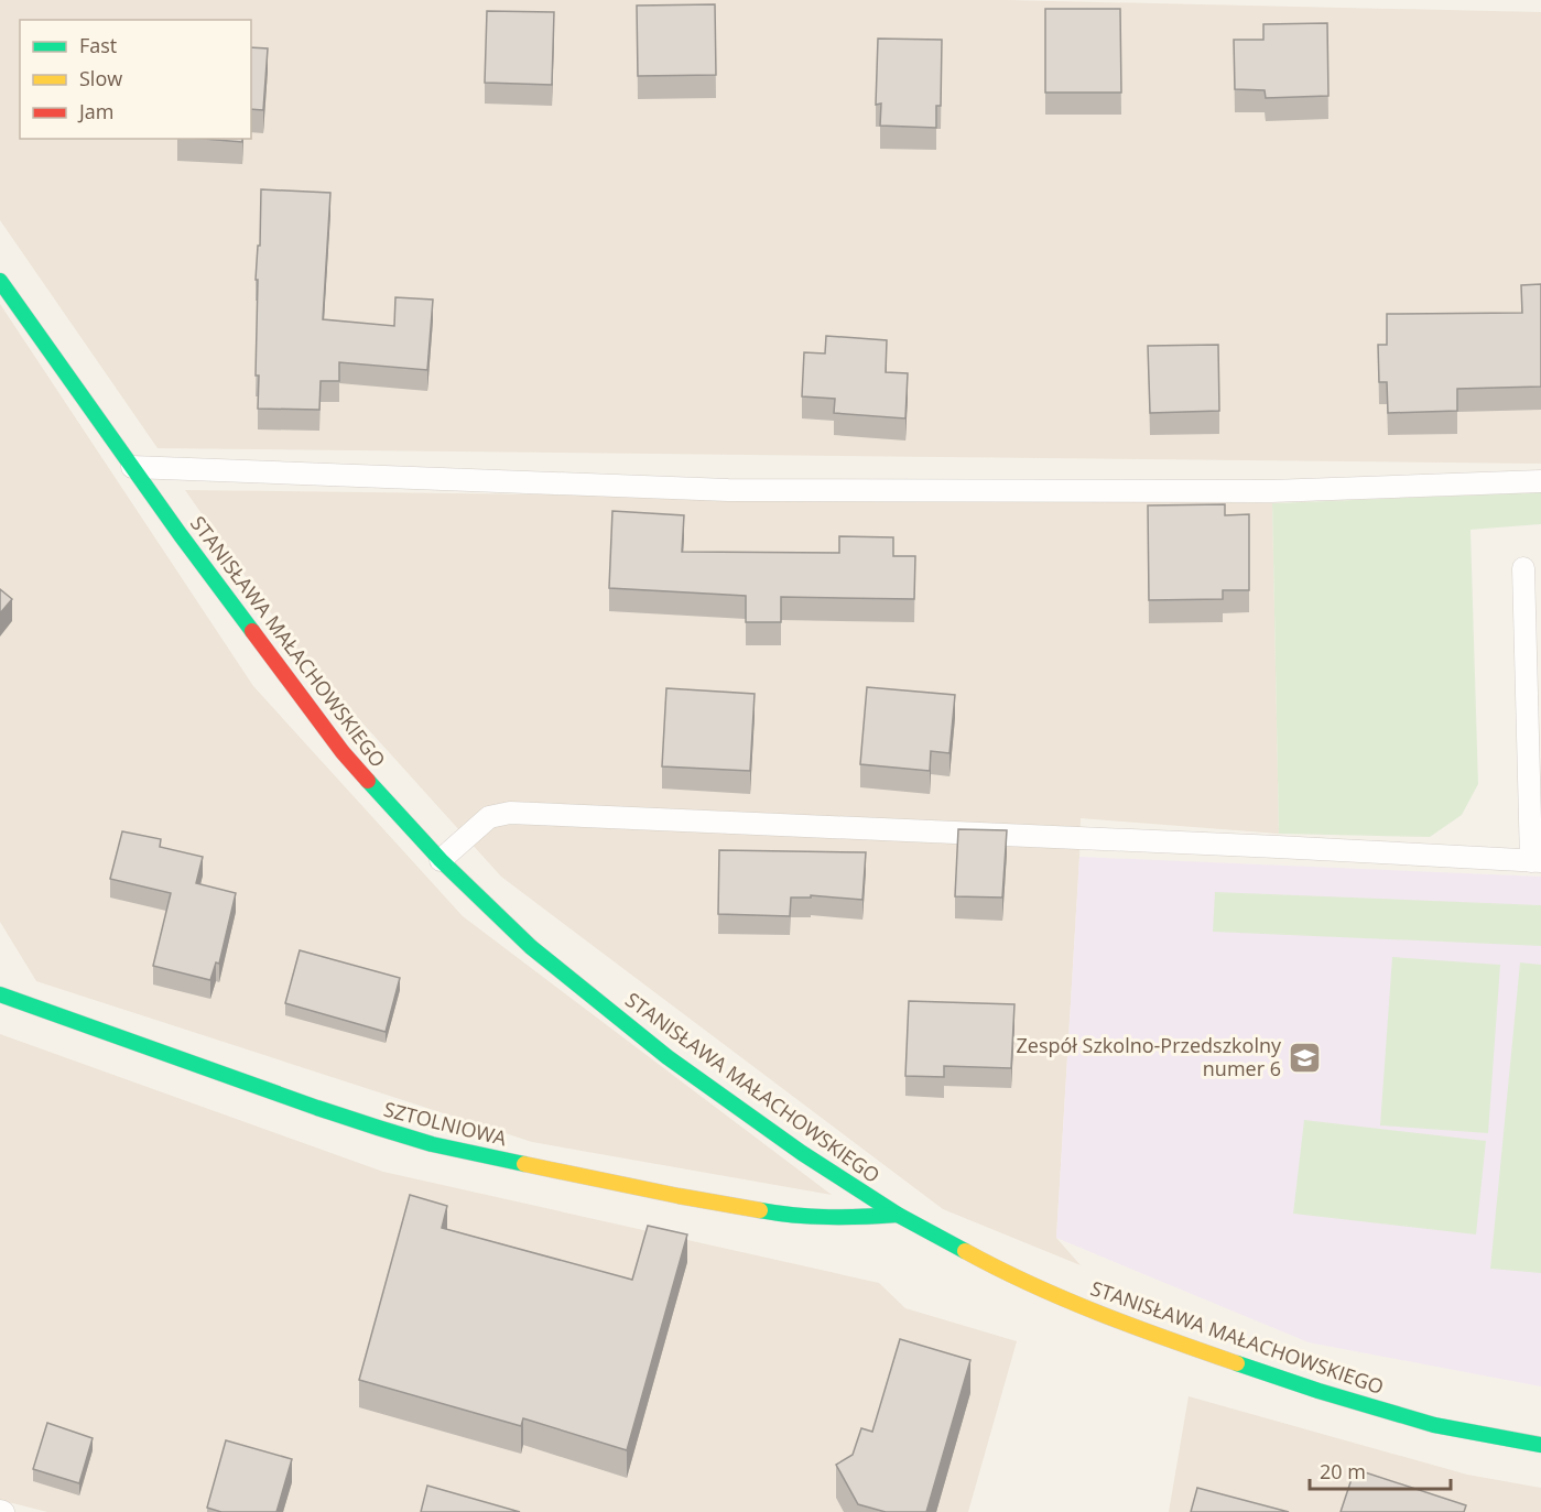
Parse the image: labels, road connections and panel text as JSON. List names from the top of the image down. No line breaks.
{"streets":{"street":["STANISŁAWA MAŁACHOWSKIEGO","SZTOLNIOWA"]},"crossings":[["STANISŁAWA MAŁACHOWSKIEGO","SZTOLNIOWA"]],"places":{"school or university":["Zespół Szkolno-Przedszkolny numer 6"]},"legend":["Fast","Slow","Jam"],"scale_bar":"20 m"}
